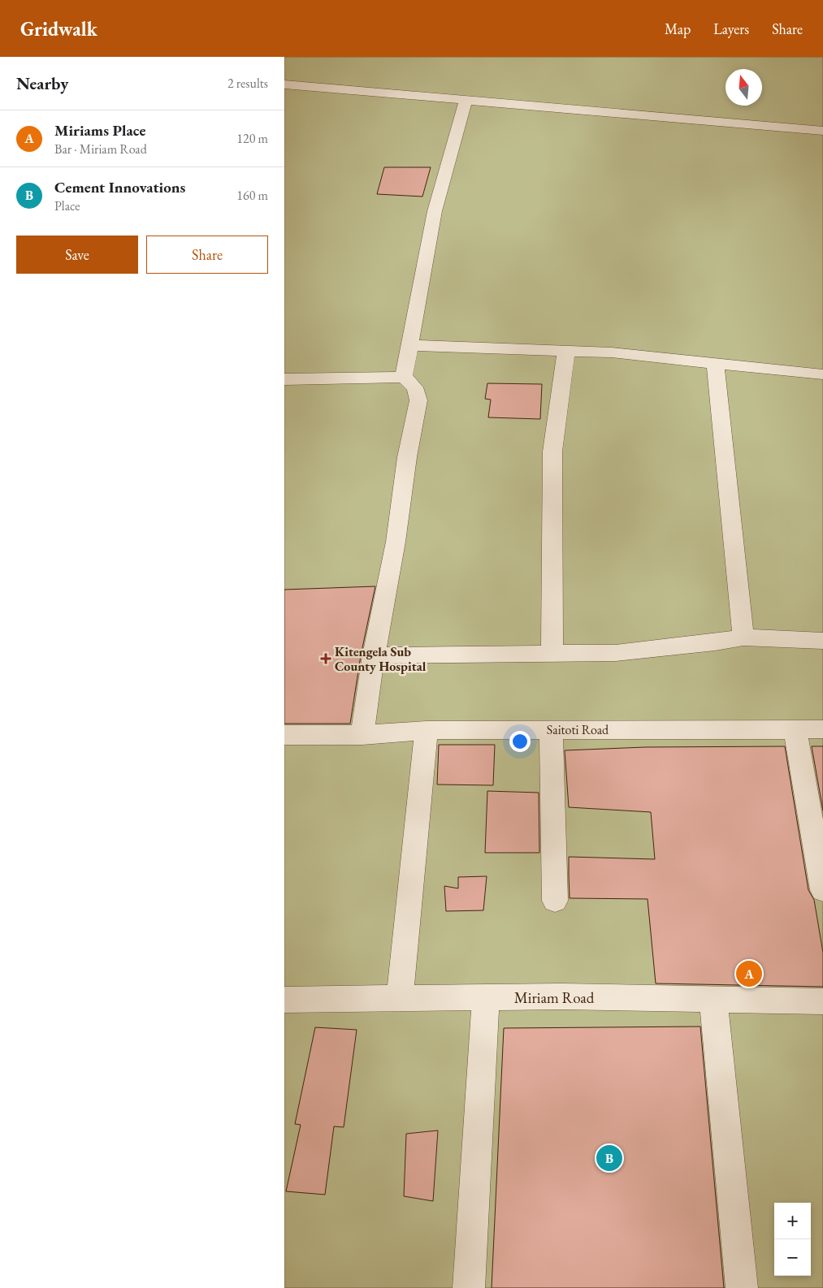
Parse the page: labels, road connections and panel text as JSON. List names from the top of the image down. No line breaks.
{"streets":{"street":["Saitoti Road","Miriam Road"]},"places":{"health":["Kitengela Sub County Hospital"]},"north":"top","page":{"header":"Gridwalk","nav":["Map","Layers","Share"],"heading":["Nearby","2 results"],"list":[{"mark":"A","name":"Miriams Place","note":"Bar · Miriam Road","value":"120 m"},{"mark":"B","name":"Cement Innovations","note":"Place","value":"160 m"}],"buttons":["Save","Share"],"pins":["A","B"],"map_buttons":["+","−"]}}
